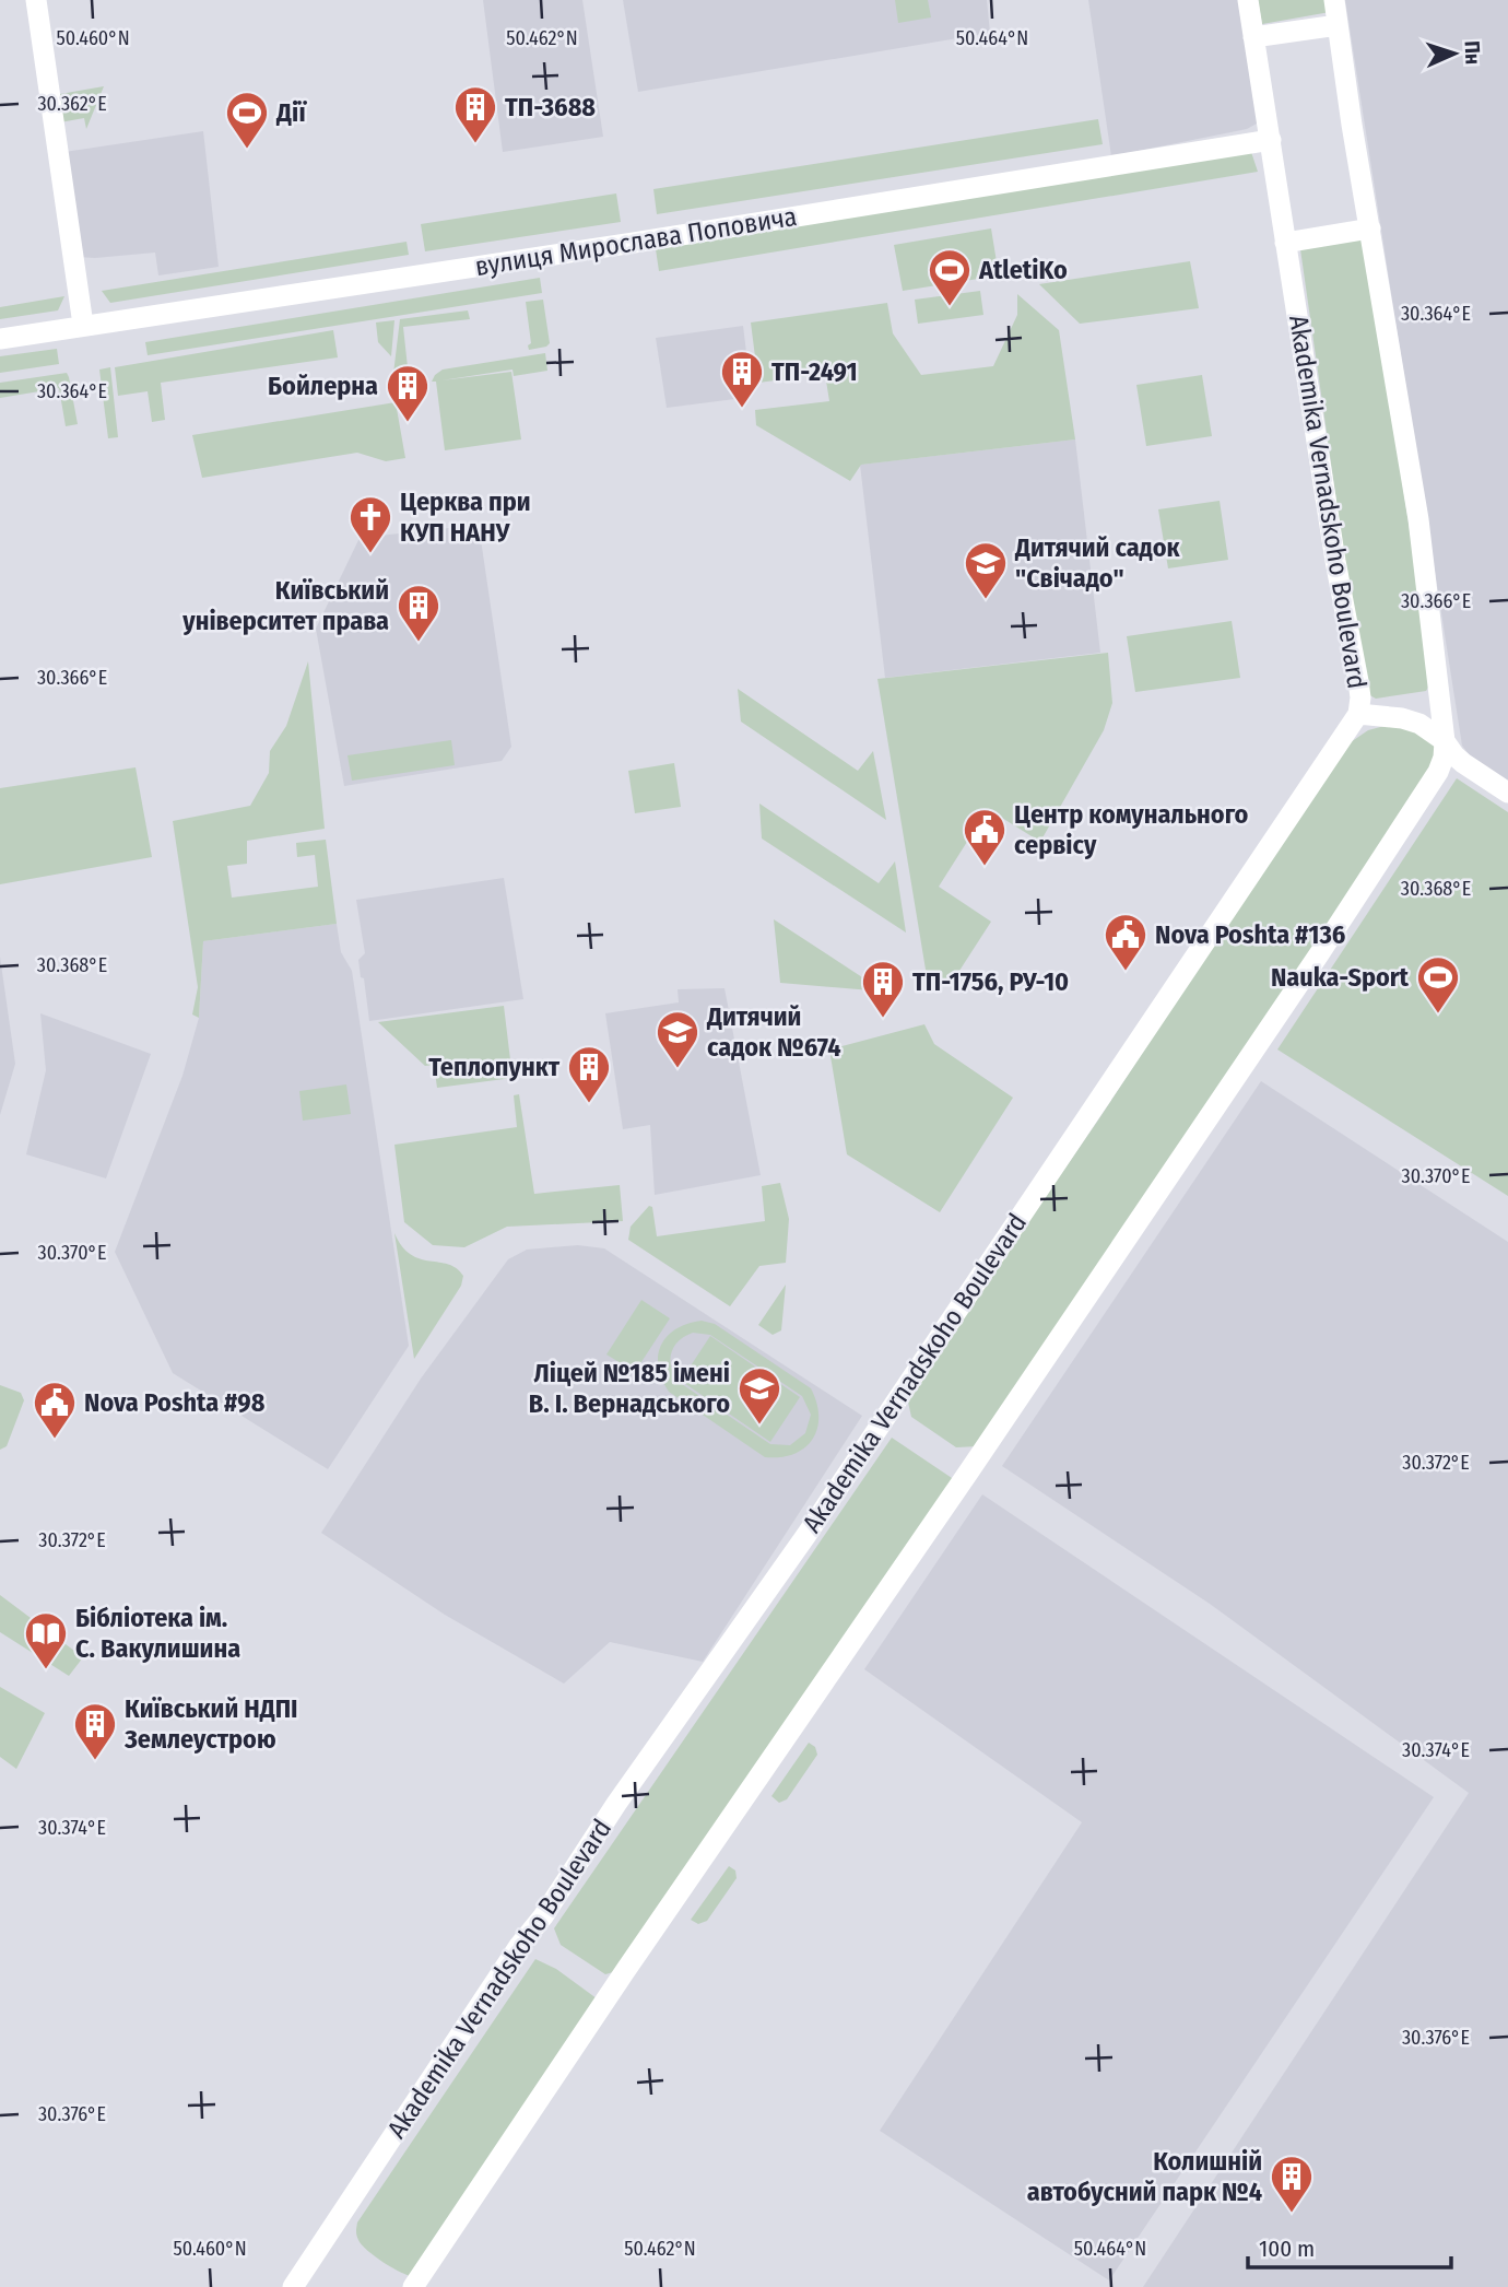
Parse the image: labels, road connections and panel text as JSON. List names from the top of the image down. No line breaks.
{"streets":{"main road":["вулиця Мирослава Поповича","Akademika Vernadskoho Boulevard"]},"crossings":[["вулиця Мирослава Поповича","Akademika Vernadskoho Boulevard"]],"places":{"building":["ТП-3688","ТП-2491","Бойлерна","Київський університет права","ТП-1756, РУ-10","Теплопункт","Київський НДПІ Землеустрою","Колишній автобусний парк №4"],"sports":["Дії","AtletiKo","Nauka-Sport"],"church":["Церква при КУП НАНУ"],"school or university":["Дитячий садок \"Свічадо\"","Дитячий садок №674","Ліцей №185 імені В. І. Вернадського"],"public building":["Центр комунального сервісу","Nova Poshta #136","Nova Poshta #98"],"library":["Бібліотека ім. С. Вакулишина"]},"scale_bar":"100 m","north":"right","coordinates":["50.460°N","50.462°N","50.464°N","30.362°E","30.364°E","30.366°E","30.368°E","30.370°E","30.372°E","30.374°E","30.376°E"]}
